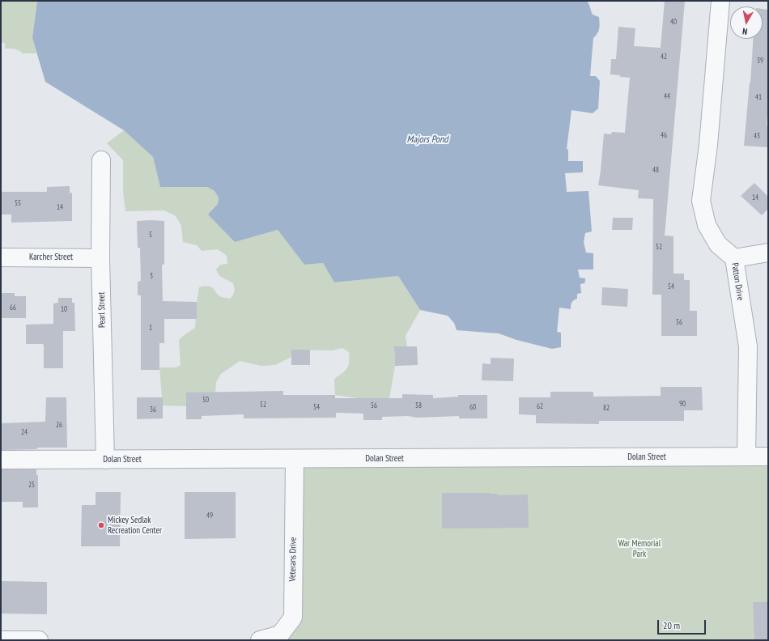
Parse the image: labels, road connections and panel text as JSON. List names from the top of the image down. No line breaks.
{"streets":{"street":["Karcher Street","Patton Drive","Pearl Street","Dolan Street","Veterans Drive"]},"crossings":[["Karcher Street","Pearl Street"],["Patton Drive","Dolan Street"],["Pearl Street","Dolan Street"],["Dolan Street","Veterans Drive"]],"water":["Majors Pond"],"parks":["War Memorial Park"],"places":["Mickey Sedlak Recreation Center"],"house_numbers":["40","42","39","44","41","46","43","48","14","55","14","5","52","3","54","66","10","56","1","50","90","52","56","58","62","54","60","82","36","26","24","25","49"],"scale_bar":"20 m","north":"bottom"}
